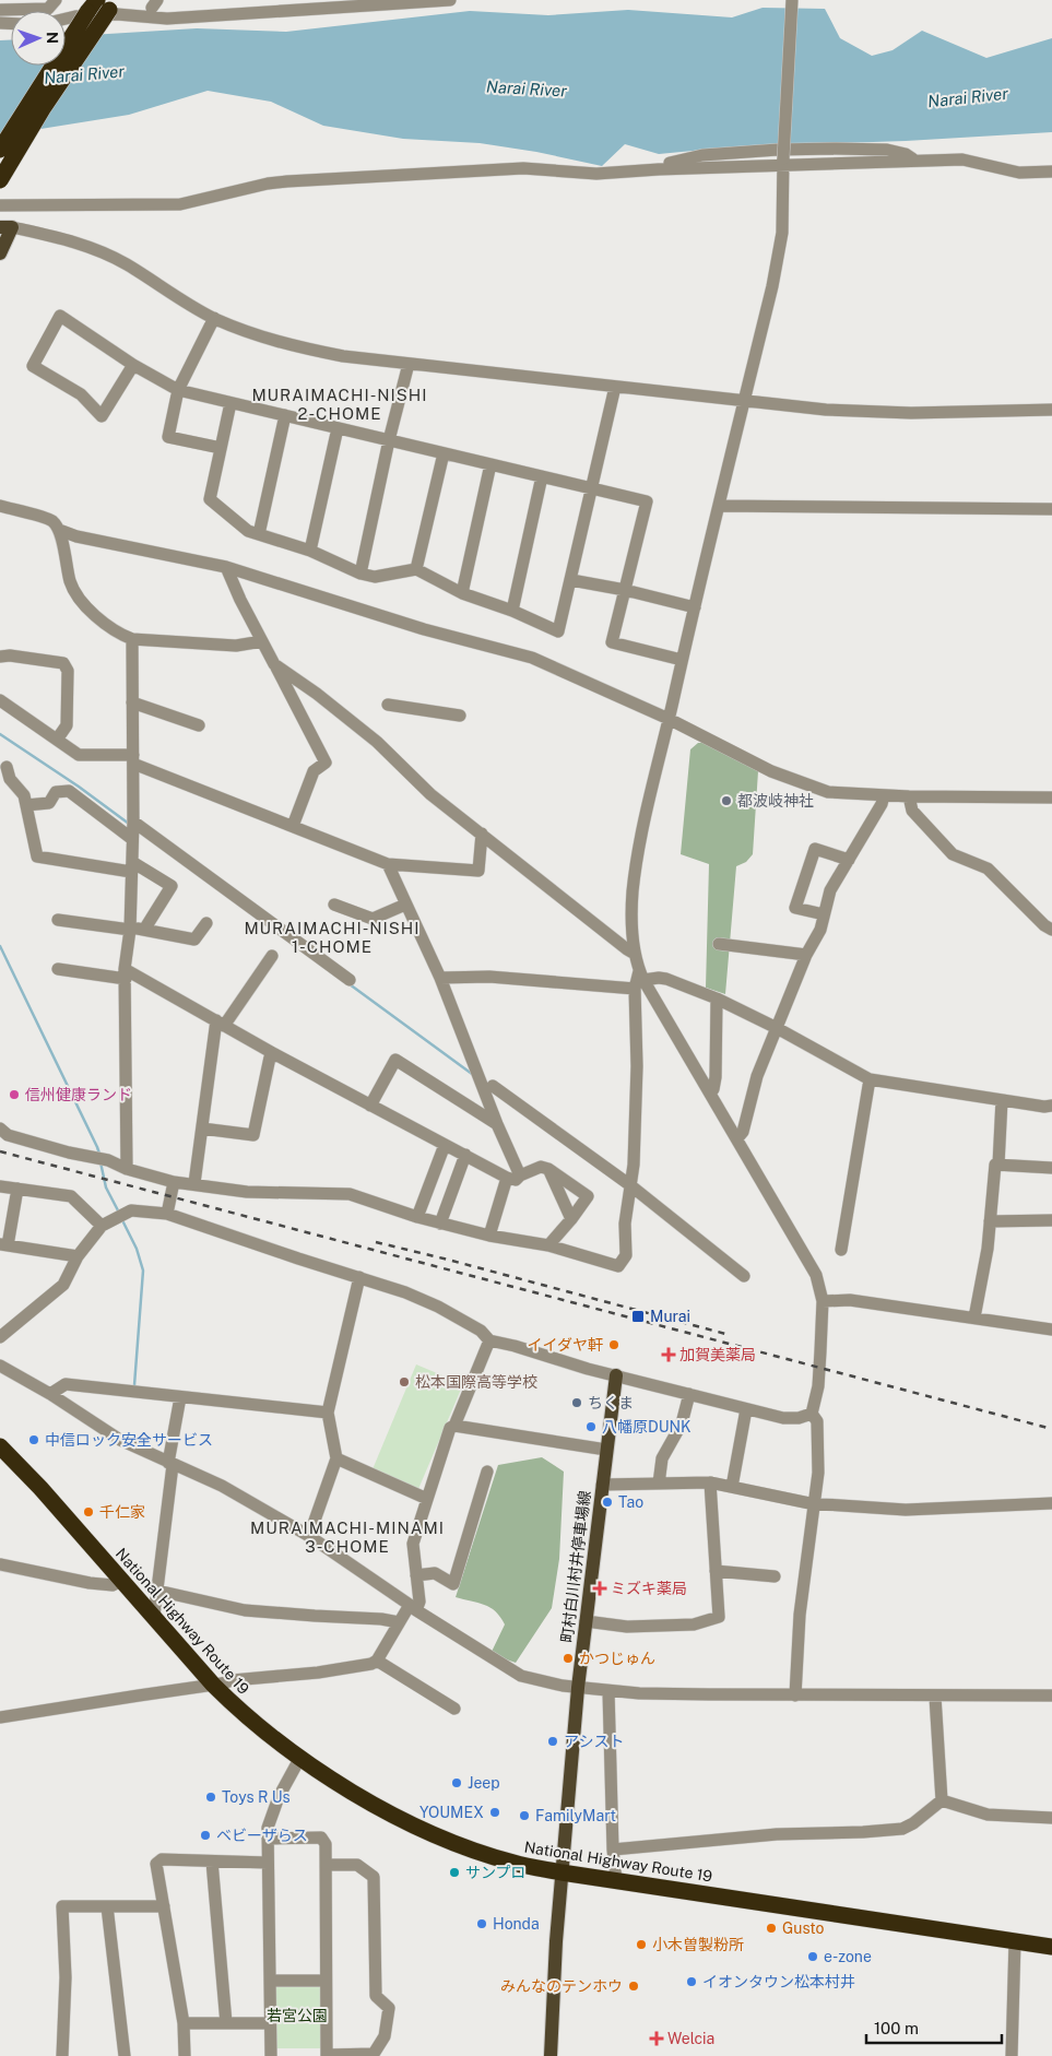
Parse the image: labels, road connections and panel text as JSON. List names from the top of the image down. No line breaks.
{"streets":{"highway":["National Highway Route 19"],"main road":["町村白川村井停車場線"]},"crossings":[["町村白川村井停車場線","National Highway Route 19"]],"districts":["MURAIMACHI-NISHI 2-CHOME","MURAIMACHI-NISHI 1-CHOME","MURAIMACHI-MINAMI 3-CHOME"],"water":["Narai River"],"parks":["若宮公園"],"places":{"other":["都波岐神社","信州健康ランド","イイダヤ軒","松本国際高等学校","ちくま","八幡原DUNK","中信ロック安全サービス","Tao","千仁家","かつじゅん","アシスト","Jeep","Toys R Us","YOUMEX","FamilyMart","ベビーザらス","サンプロ","Honda","Gusto","小木曽製粉所","e-zone","イオンタウン松本村井","みんなのテンホウ"],"transit":["Murai"],"health":["加賀美薬局","ミズキ薬局","Welcia"]},"scale_bar":"100 m","north":"right"}
